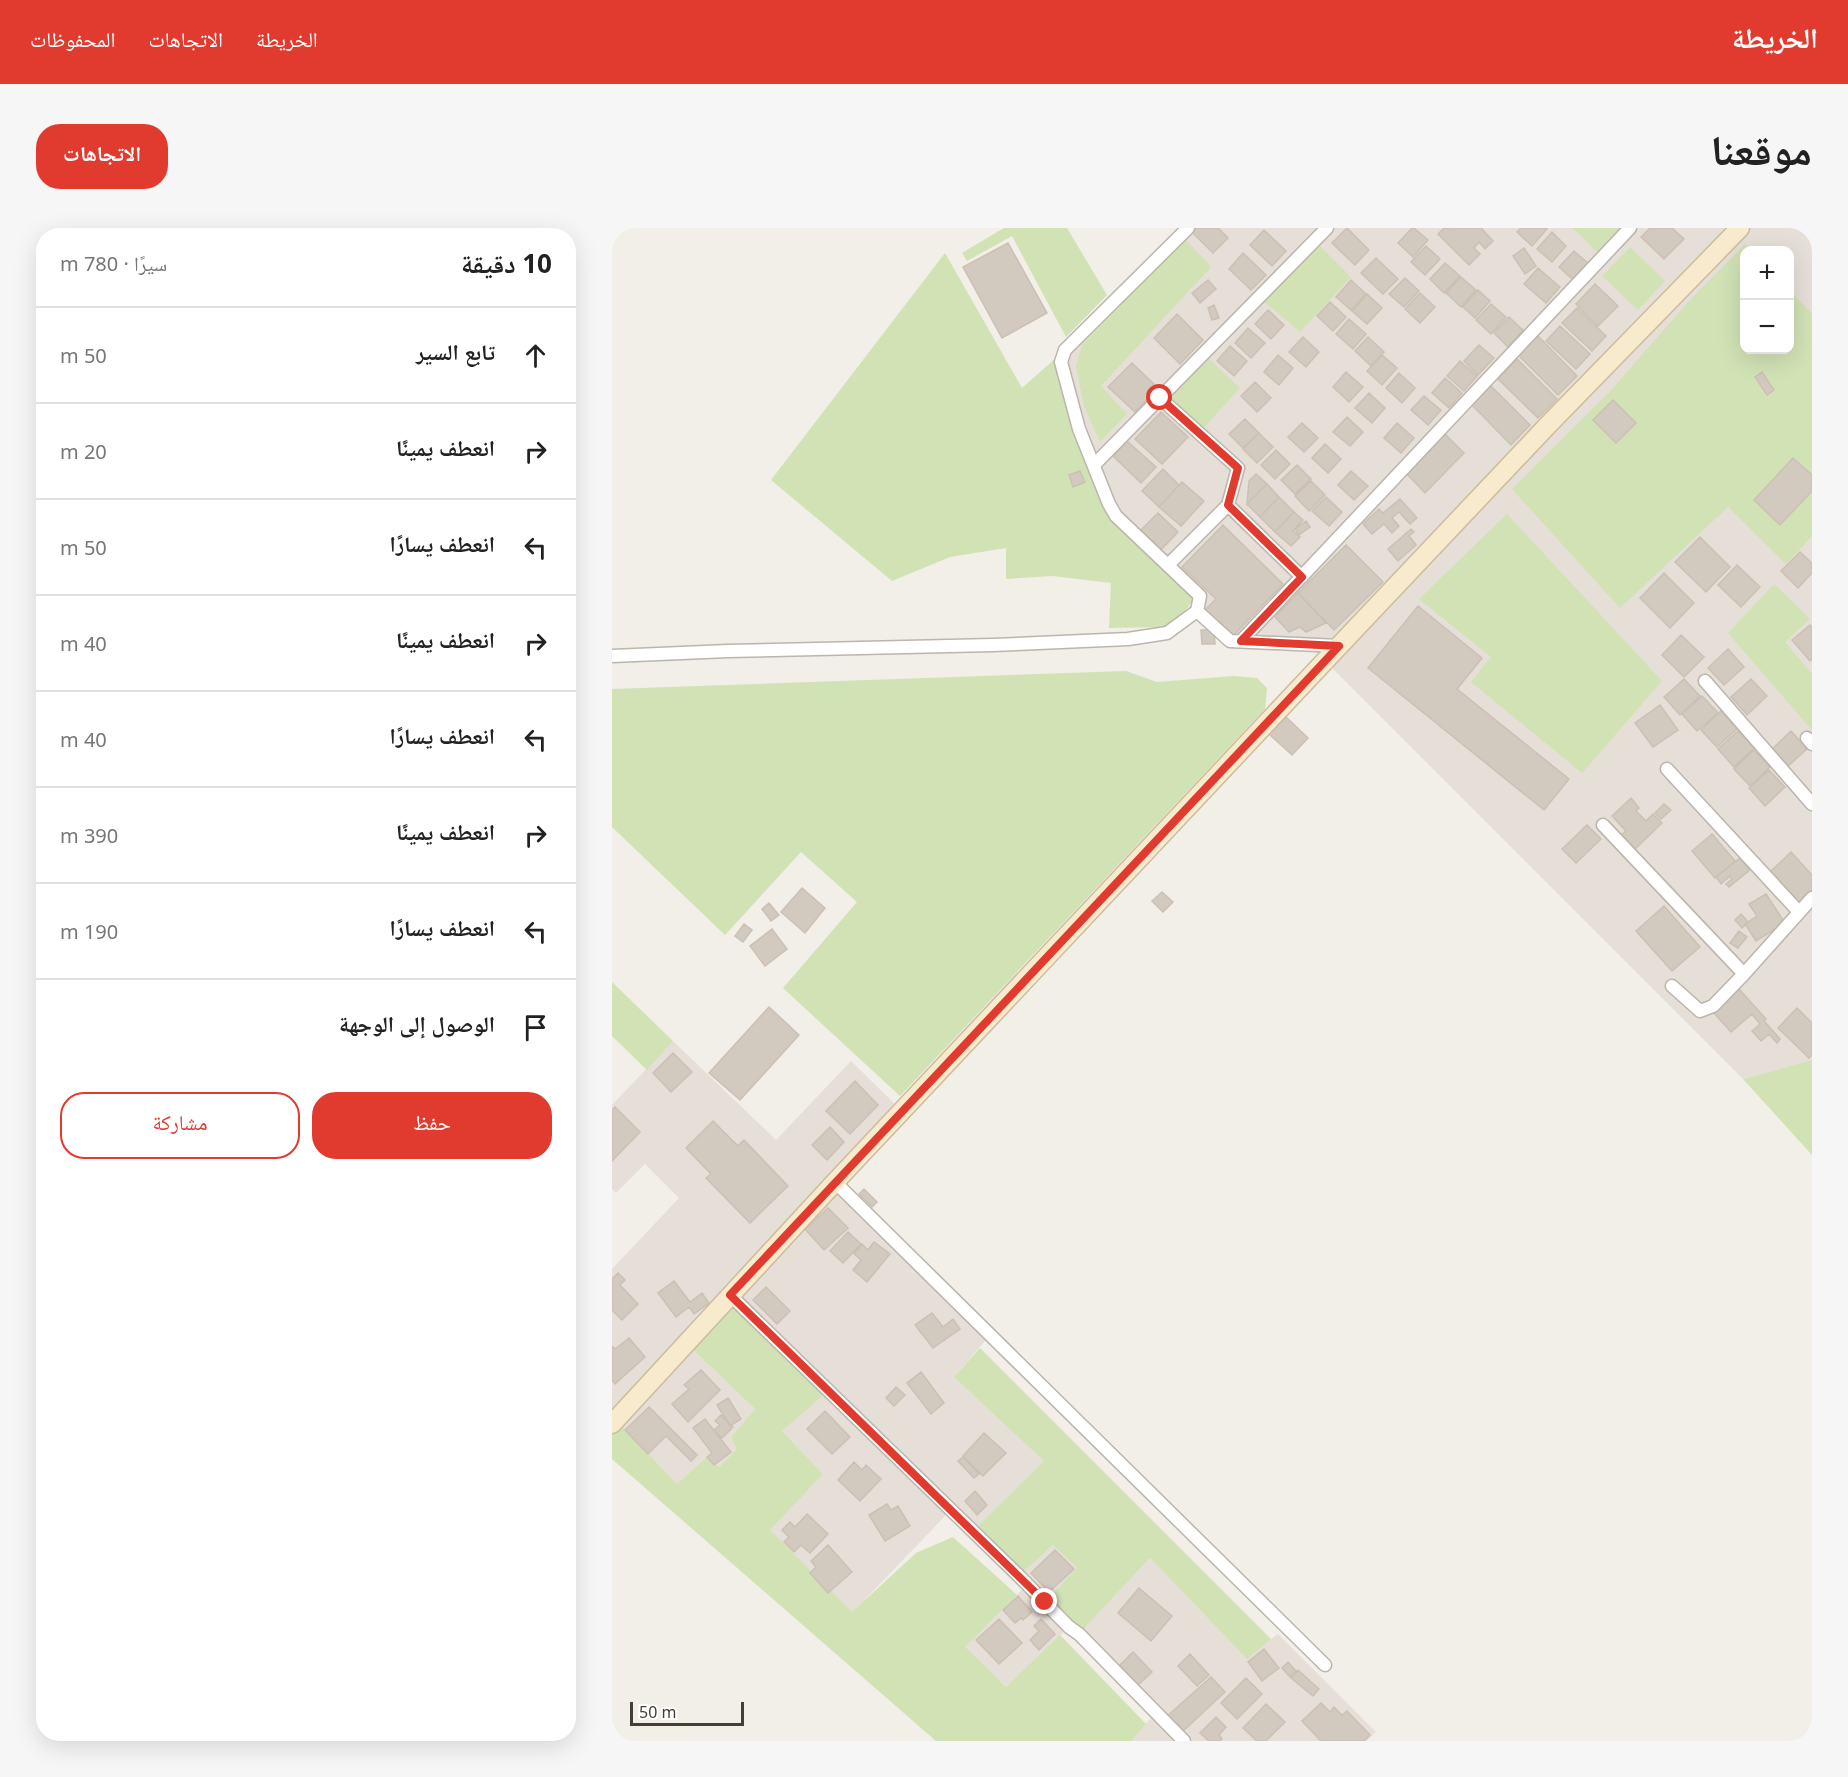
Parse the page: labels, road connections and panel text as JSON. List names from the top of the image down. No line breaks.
{"scale_bar":"50 m","page":{"header":"الخريطة","nav":["الخريطة","الاتجاهات","المحفوظات"],"title":"موقعنا","buttons":["الاتجاهات",["حفظ","مشاركة"]],"heading":["10 دقيقة","سيرًا · 780 m"],"map_buttons":["+","−"],"list":[["تابع السير","50 m"],["انعطف يمينًا","20 m"],["انعطف يسارًا","50 m"],["انعطف يمينًا","40 m"],["انعطف يسارًا","40 m"],["انعطف يمينًا","390 m"],["انعطف يسارًا","190 m"],"الوصول إلى الوجهة"],"scale":"50 m"}}
